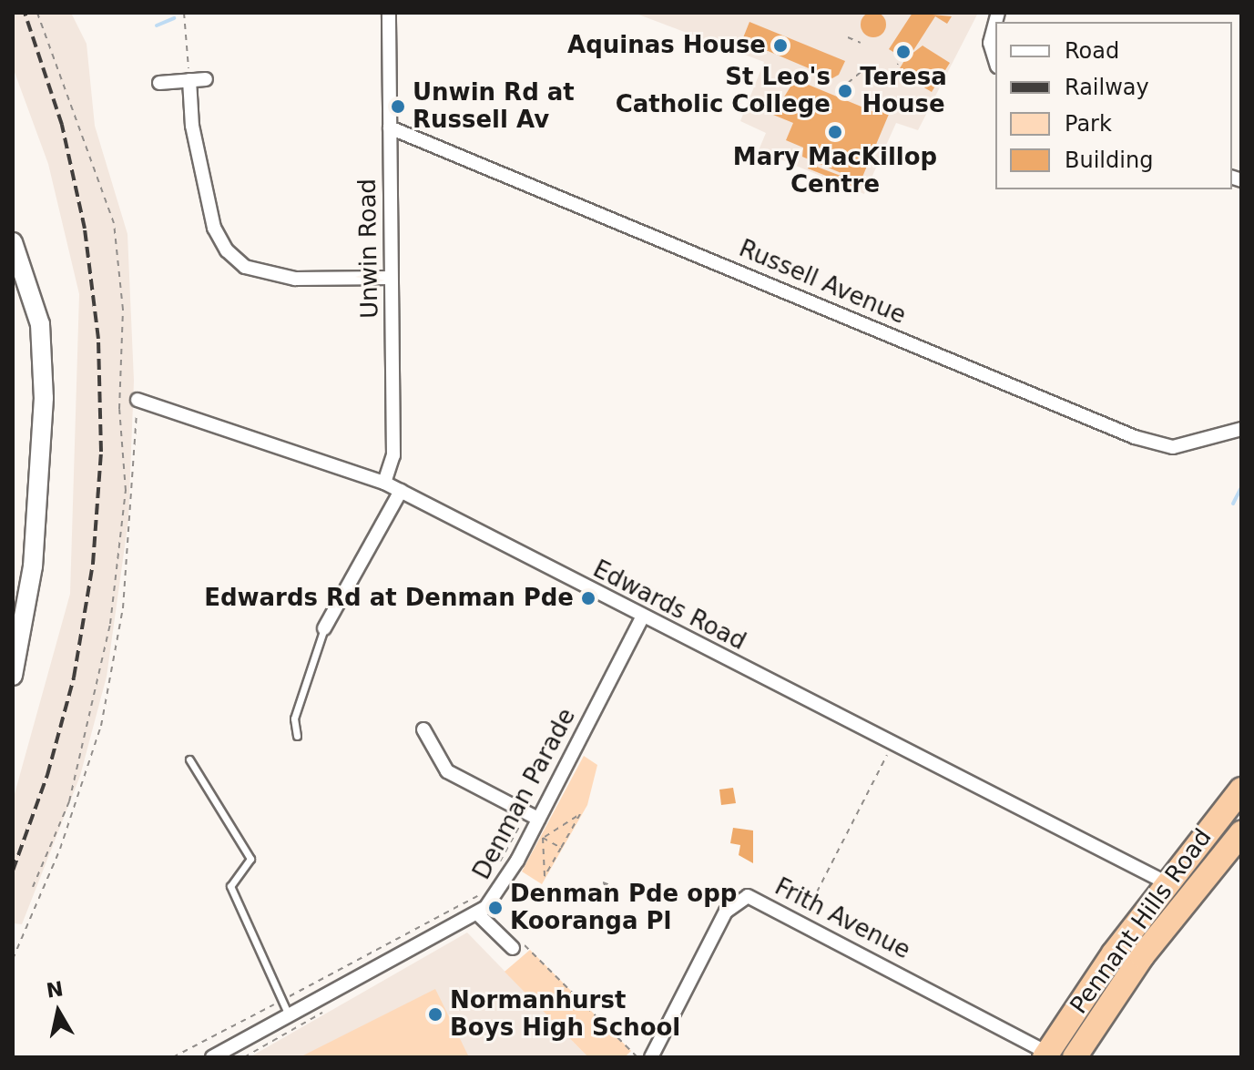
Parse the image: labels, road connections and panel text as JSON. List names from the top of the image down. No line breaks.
{"streets":{"highway":["Pennant Hills Road"],"street":["Unwin Road","Russell Avenue","Edwards Road","Denman Parade","Frith Avenue"]},"crossings":[["Unwin Road","Russell Avenue"],["Unwin Road","Edwards Road"],["Edwards Road","Denman Parade"],["Edwards Road","Pennant Hills Road"],["Frith Avenue","Pennant Hills Road"]],"places":["Aquinas House","Teresa House","St Leo's Catholic College","Unwin Rd at Russell Av","Mary MacKillop Centre","Edwards Rd at Denman Pde","Denman Pde opp Kooranga Pl","Normanhurst Boys High School"],"legend":["Road","Railway","Park","Building"],"north":"top"}
